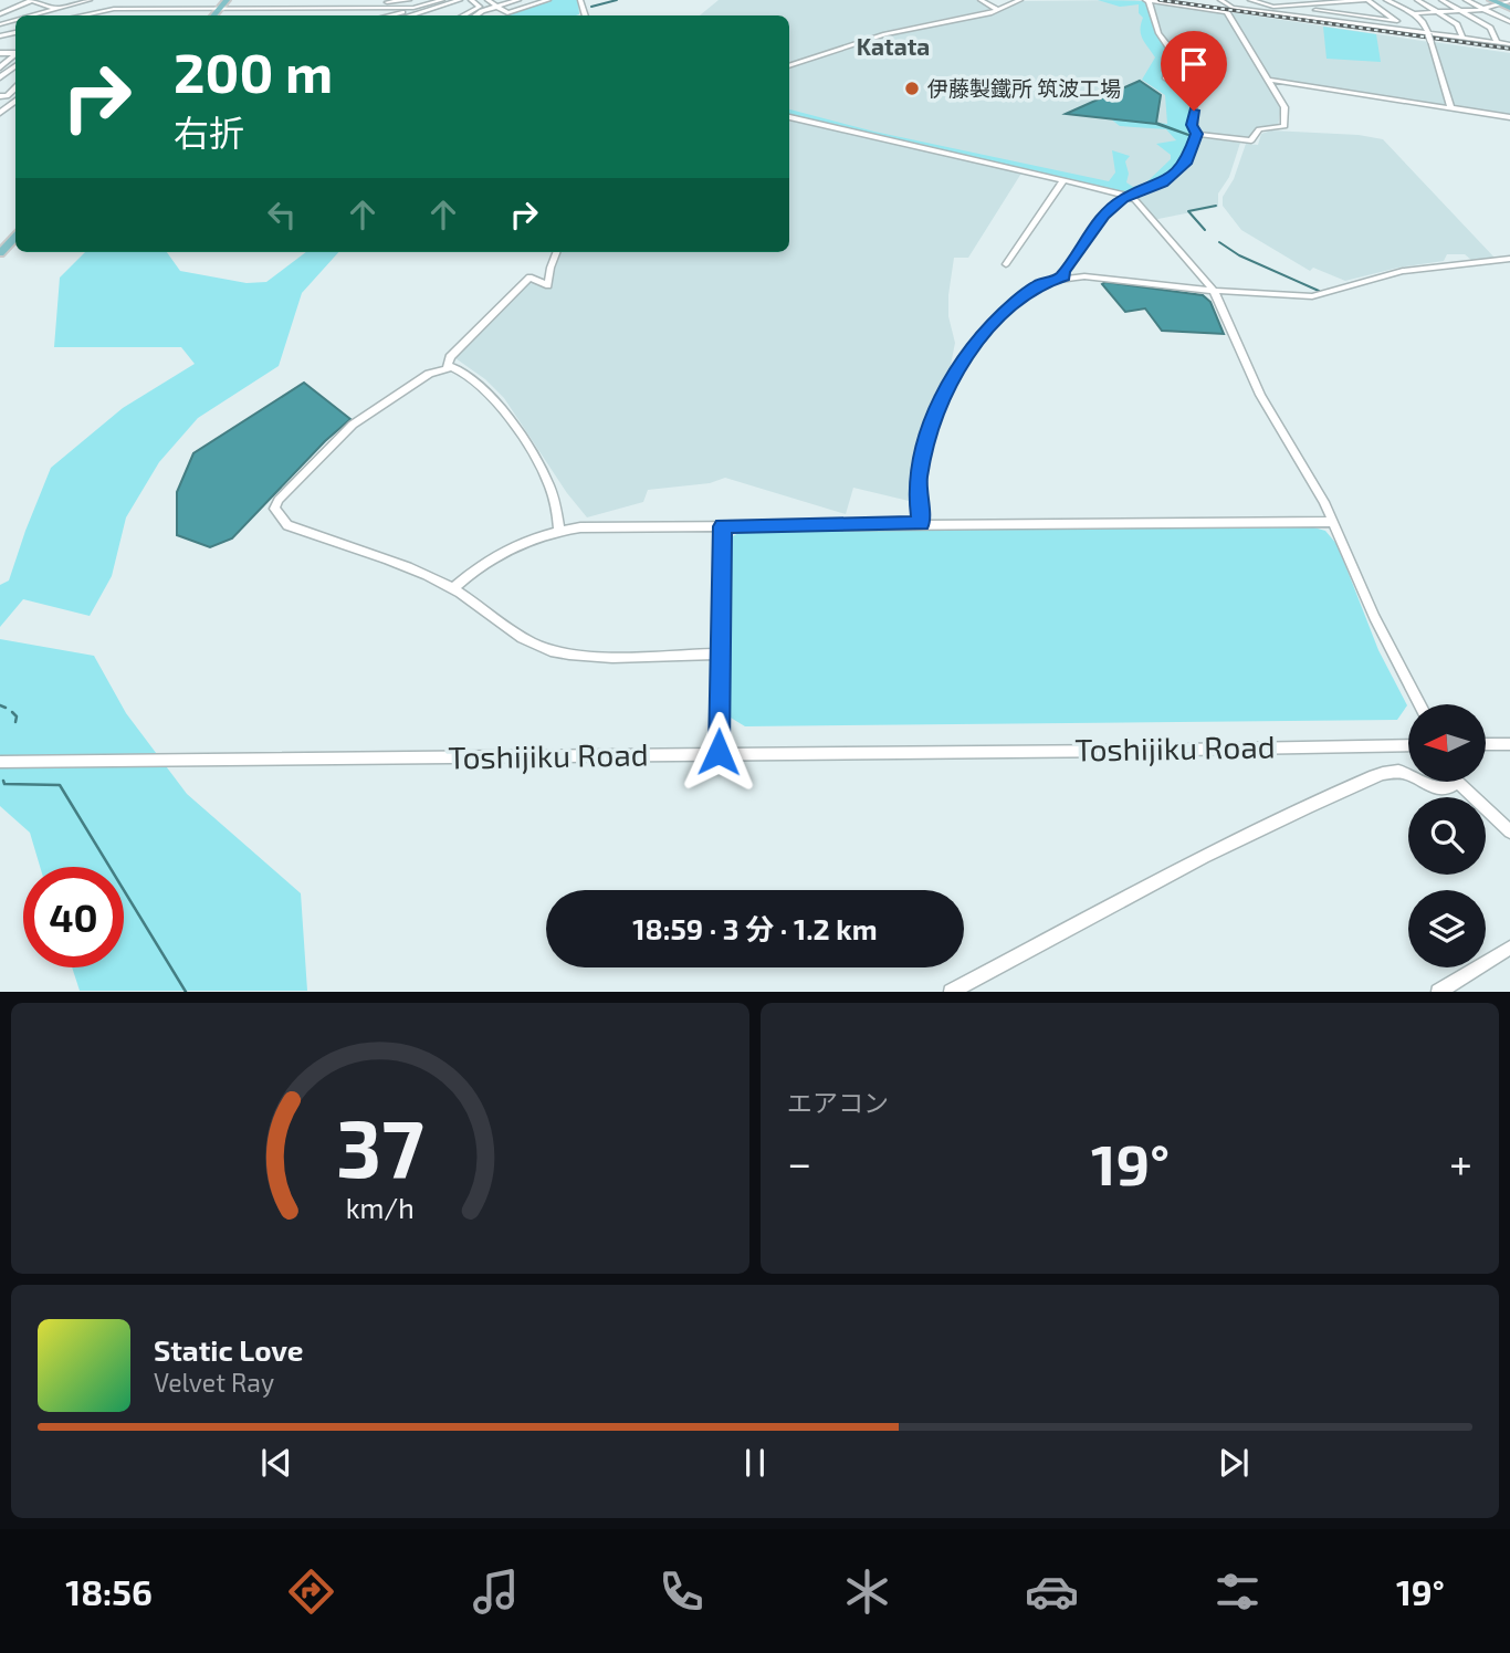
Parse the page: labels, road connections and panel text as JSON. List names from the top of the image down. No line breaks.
{"streets":{"street":["Toshijiku Road"]},"districts":["Katata"],"places":["伊藤製鐵所 筑波工場"],"north":"left","page":{"turn":["200 m","右折"],"limit":"40","trip":"18:59 · 3 分 · 1.2 km","tile":"エアコン","heat":["−","19°","+"],"song":["Static Love","Velvet Ray"],"tabs":["18:56","19°"],"gauge":["37","km/h"]}}
